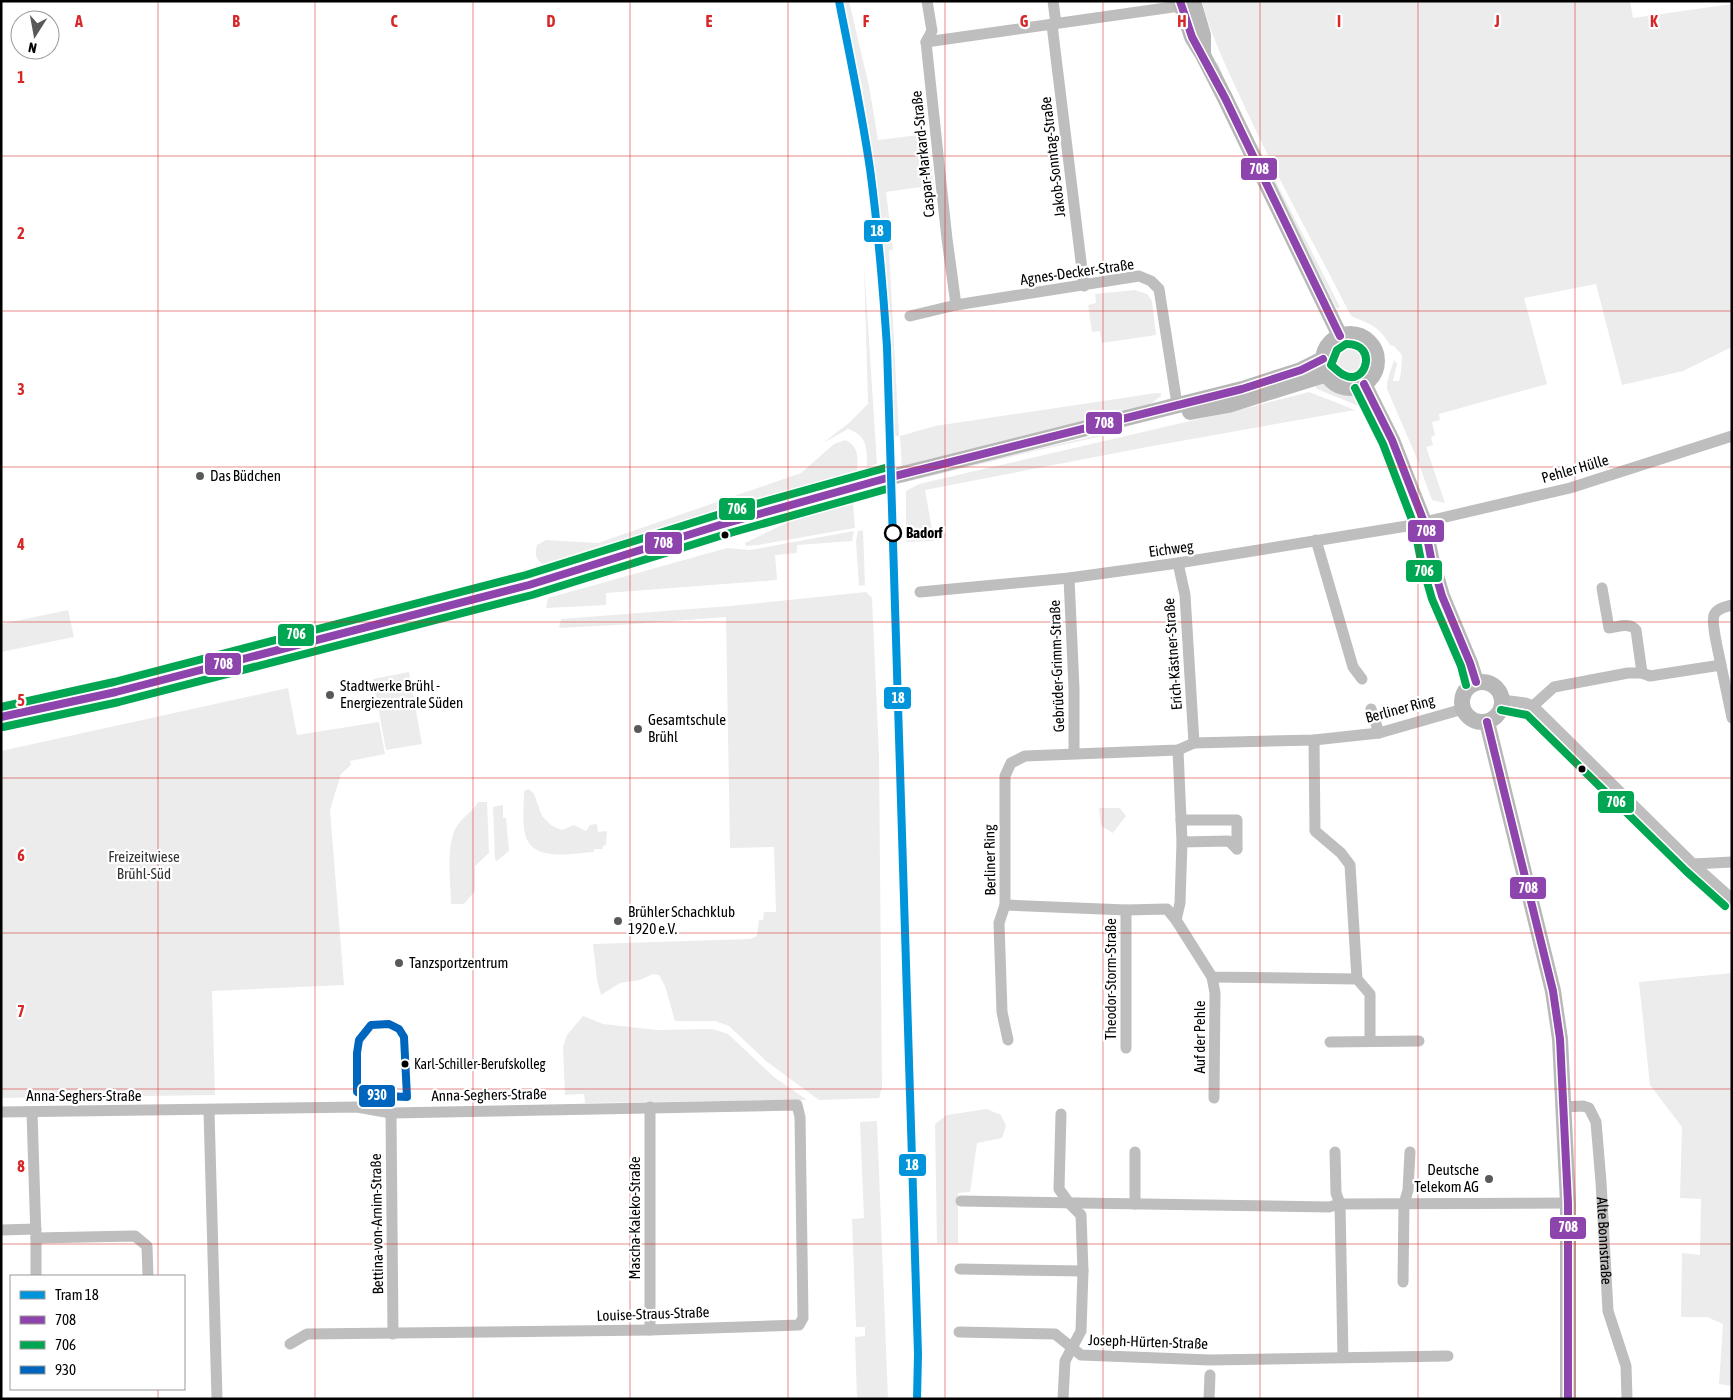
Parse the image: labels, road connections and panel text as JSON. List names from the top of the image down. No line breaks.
{"streets":{"street":["Caspar-Markard-Straße","Jakob-Sonntag-Straße","Agnes-Decker-Straße","Pehler Hülle","Eichweg","Erich-Kästner-Straße","Gebrüder-Grimm-Straße","Berliner Ring","Theodor-Storm-Straße","Auf der Pehle","Anna-Seghers-Straße","Mascha-Kaleko-Straße","Bettina-von-Arnim-Straße","Alte Bonnstraße","Louise-Straus-Straße","Joseph-Hürten-Straße"]},"crossings":[["Caspar-Markard-Straße","Agnes-Decker-Straße"],["Jakob-Sonntag-Straße","Agnes-Decker-Straße"],["Pehler Hülle","Eichweg"],["Eichweg","Erich-Kästner-Straße"],["Eichweg","Gebrüder-Grimm-Straße"],["Erich-Kästner-Straße","Berliner Ring"],["Gebrüder-Grimm-Straße","Berliner Ring"],["Berliner Ring","Theodor-Storm-Straße"],["Berliner Ring","Auf der Pehle"],["Anna-Seghers-Straße","Mascha-Kaleko-Straße"],["Anna-Seghers-Straße","Bettina-von-Arnim-Straße"],["Anna-Seghers-Straße","Louise-Straus-Straße"],["Mascha-Kaleko-Straße","Louise-Straus-Straße"],["Bettina-von-Arnim-Straße","Louise-Straus-Straße"]],"parks":["Freizeitwiese Brühl-Süd"],"places":["Das Büdchen","Badorf","Stadtwerke Brühl - Energiezentrale Süden","Gesamtschule Brühl","Brühler Schachklub 1920 e.V.","Tanzsportzentrum","Karl-Schiller-Berufskolleg","Deutsche Telekom AG"],"lines":["tram line 18","transit line 708","transit line 706","transit line 930"],"legend":["Tram 18","708","706","930"],"north":"bottom","grid":{"columns":["A","B","C","D","E","F","G","H","I","J","K"],"rows":["1","2","3","4","5","6","7","8"]}}
